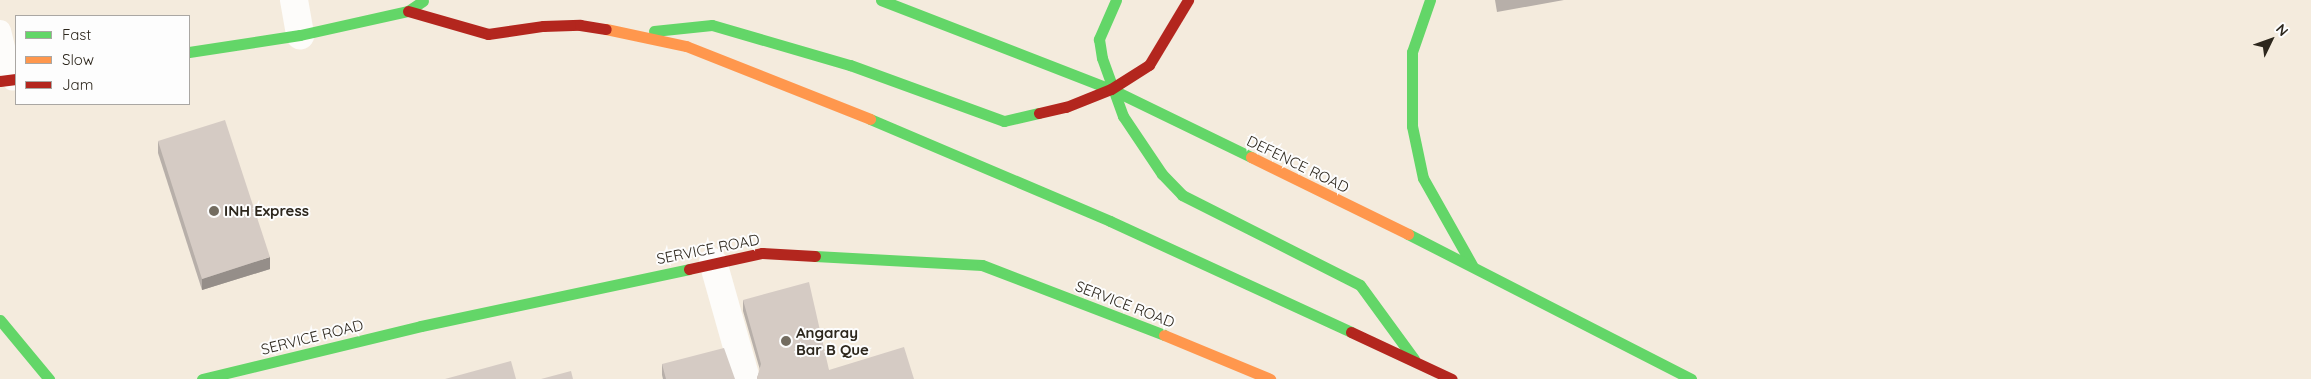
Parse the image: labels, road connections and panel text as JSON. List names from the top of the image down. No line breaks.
{"streets":{"main road":["DEFENCE ROAD","SERVICE ROAD"]},"places":["INH Express","Angaray Bar B Que"],"legend":["Fast","Slow","Jam"],"north":"top right"}
